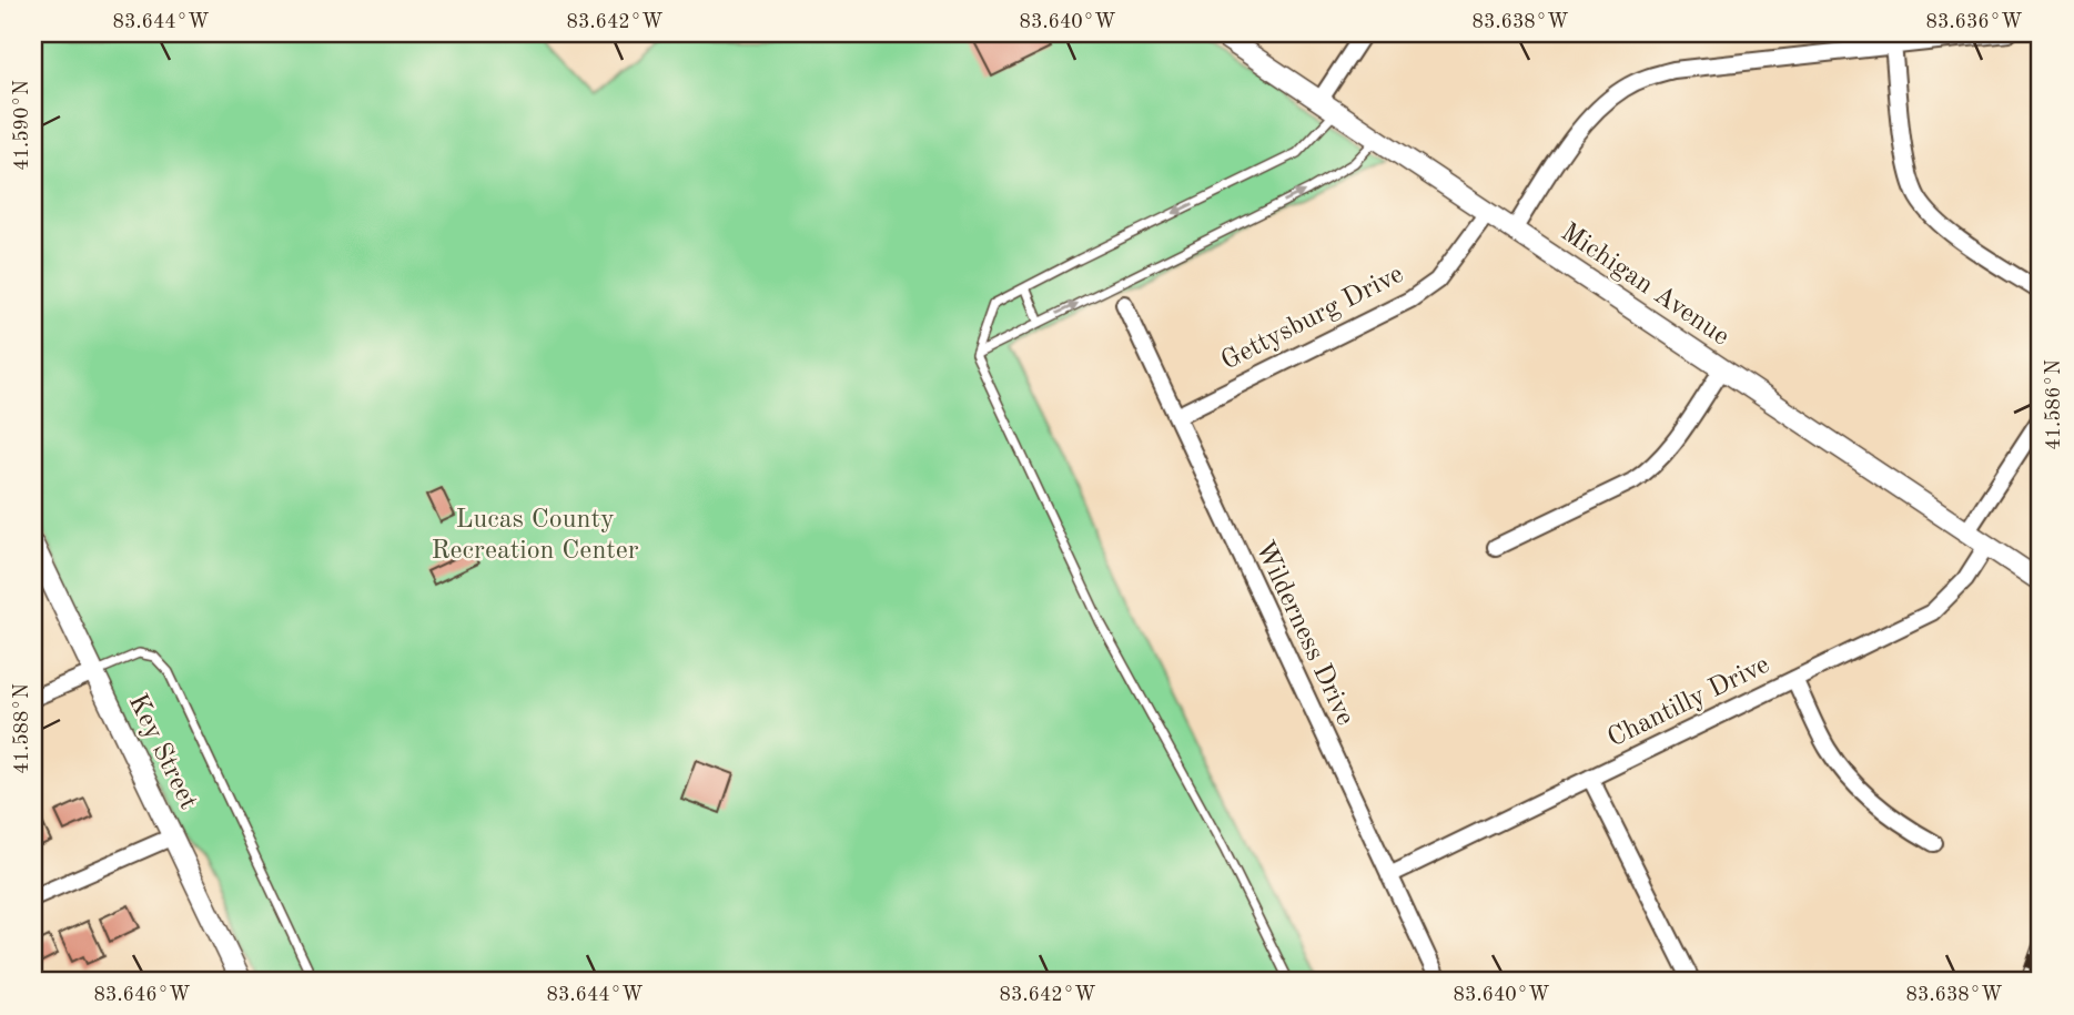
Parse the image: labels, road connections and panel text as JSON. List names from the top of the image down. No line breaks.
{"streets":{"street":["Michigan Avenue","Gettysburg Drive","Wilderness Drive","Chantilly Drive","Key Street"]},"crossings":[["Michigan Avenue","Gettysburg Drive"],["Michigan Avenue","Chantilly Drive"],["Gettysburg Drive","Wilderness Drive"],["Wilderness Drive","Chantilly Drive"]],"parks":["Lucas County Recreation Center"],"coordinates":["83.644°W","83.642°W","83.640°W","83.638°W","83.636°W","41.590°N","41.586°N","41.588°N","83.646°W"]}
